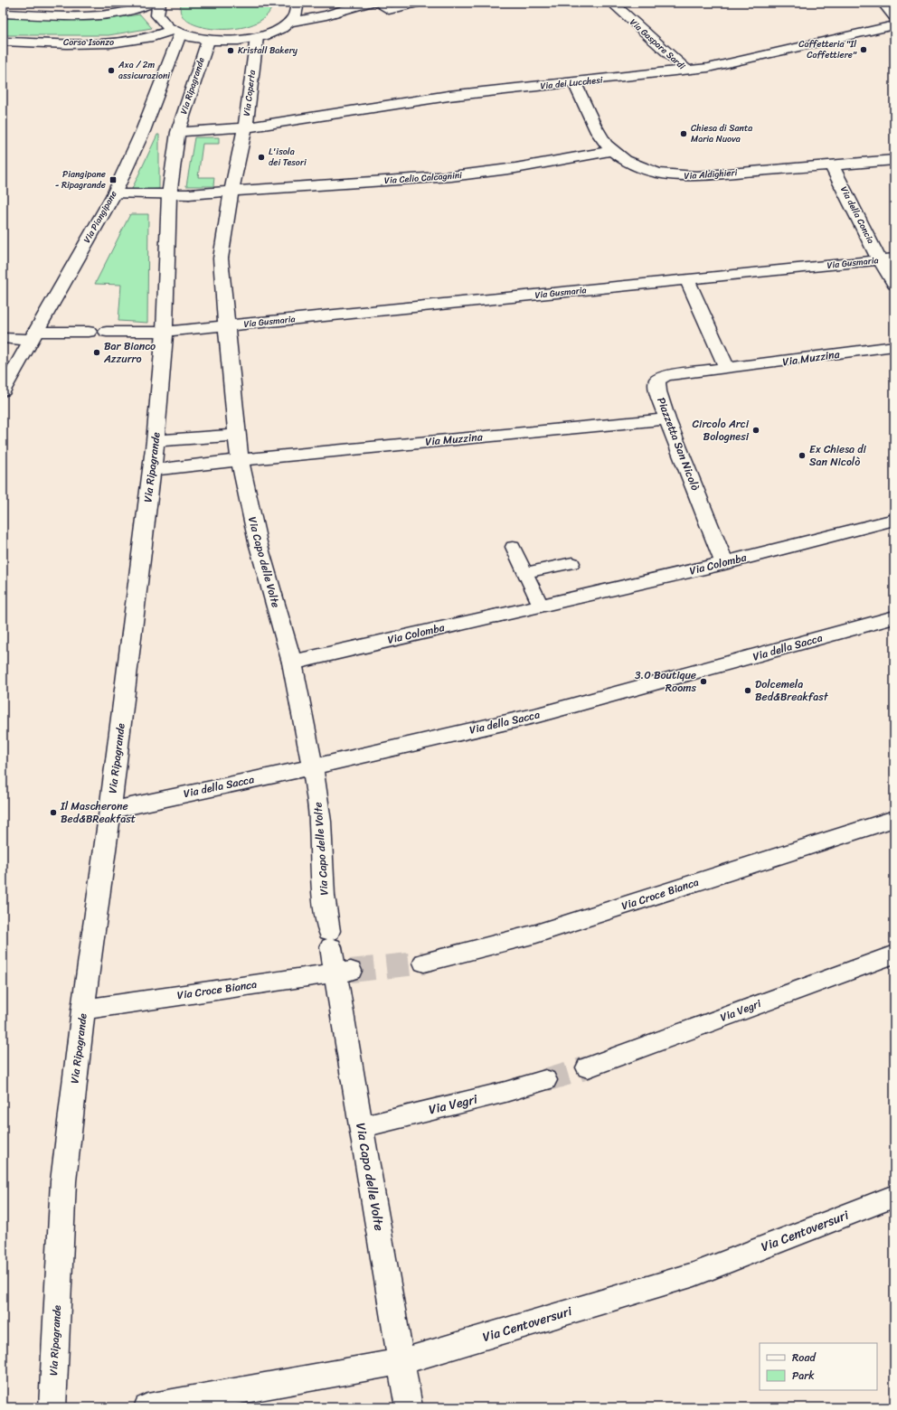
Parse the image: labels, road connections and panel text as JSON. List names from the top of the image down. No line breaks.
{"streets":{"street":["Corso Isonzo","Via Gaspare Sardi","Via dei Lucchesi","Via Ripagrande","Via Coperta","Via Aldighieri","Via Celio Calcagnini","Via della Concia","Via Piangipane","Via Gusmaria","Via Muzzina","Piazzetta San Nicolò","Via Capo delle Volte","Via Colomba","Via della Sacca","Via Croce Bianca","Via Vegri","Via Centoversuri"]},"crossings":[["Corso Isonzo","Via Piangipane"],["Via Gaspare Sardi","Via dei Lucchesi"],["Via dei Lucchesi","Via Ripagrande"],["Via dei Lucchesi","Via Coperta"],["Via dei Lucchesi","Via Aldighieri"],["Via Ripagrande","Via Celio Calcagnini"],["Via Ripagrande","Via Gusmaria"],["Via Ripagrande","Via Muzzina"],["Via Ripagrande","Via della Sacca"],["Via Ripagrande","Via Croce Bianca"],["Via Coperta","Via Celio Calcagnini"],["Via Coperta","Via Capo delle Volte"],["Via Aldighieri","Via Celio Calcagnini"],["Via Aldighieri","Via della Concia"],["Via Celio Calcagnini","Via Piangipane"],["Via Celio Calcagnini","Via Capo delle Volte"],["Via della Concia","Via Gusmaria"],["Via Gusmaria","Via Capo delle Volte"],["Via Muzzina","Piazzetta San Nicolò"],["Via Muzzina","Via Capo delle Volte"],["Piazzetta San Nicolò","Via Colomba"],["Via Capo delle Volte","Via Colomba"],["Via Capo delle Volte","Via della Sacca"],["Via Capo delle Volte","Via Croce Bianca"],["Via Capo delle Volte","Via Vegri"],["Via Capo delle Volte","Via Centoversuri"]],"places":{"other":["Caffetteria \"Il Caffettiere\"","Kristall Bakery","Axa / 2m assicurazioni","Chiesa di Santa Maria Nuova","L'isola dei Tesori","Bar Bianco Azzurro","Circolo Arci Bolognesi","Ex Chiesa di San Nicolò","3.0 Boutique Rooms","Dolcemela Bed&Breakfast","Il Mascherone Bed&BReakfast"],"transit":["Piangipane - Ripagrande"]},"legend":["Road","Park"]}
